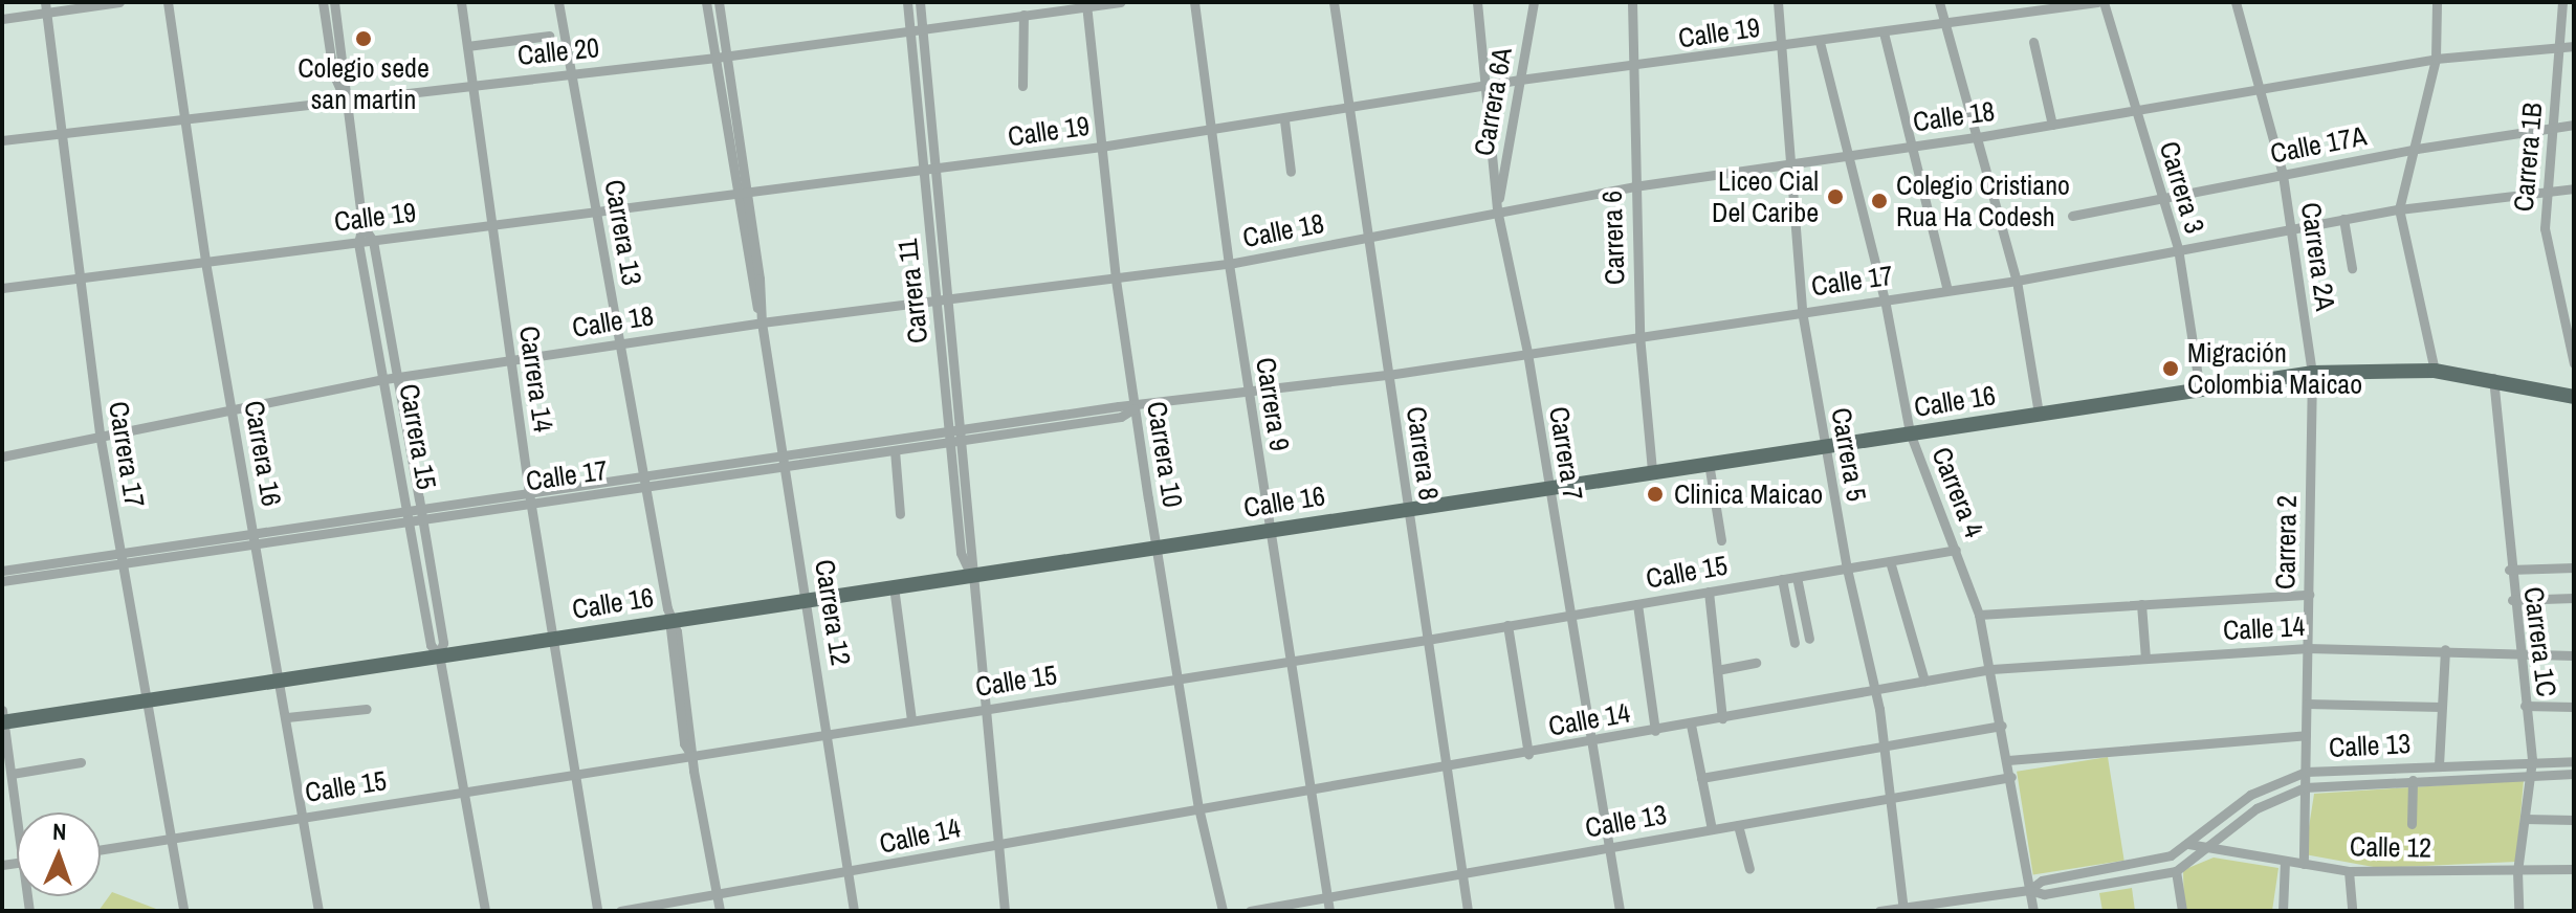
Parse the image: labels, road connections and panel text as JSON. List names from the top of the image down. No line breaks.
{"streets":{"highway":["Calle 16"],"street":["Calle 19","Calle 20","Carrera 6A","Calle 18","Calle 17A","Carrera 1B","Carrera 3","Carrera 13","Carrera 6","Carrera 2A","Calle 17","Carrera 11","Carrera 14","Carrera 9","Carrera 15","Carrera 16","Carrera 8","Carrera 7","Carrera 17","Carrera 10","Carrera 5","Carrera 4","Carrera 2","Calle 15","Carrera 12","Calle 14","Carrera 1C","Calle 13","Calle 12"]},"crossings":[["Calle 19","Carrera 6A"],["Calle 19","Carrera 3"],["Calle 19","Carrera 13"],["Calle 19","Carrera 6"],["Calle 19","Carrera 11"],["Calle 19","Carrera 14"],["Calle 19","Carrera 9"],["Calle 19","Carrera 15"],["Calle 19","Carrera 16"],["Calle 19","Carrera 8"],["Calle 19","Carrera 7"],["Calle 19","Carrera 17"],["Calle 19","Carrera 10"],["Calle 19","Carrera 5"],["Calle 19","Carrera 4"],["Calle 19","Carrera 12"],["Calle 20","Carrera 13"],["Calle 20","Carrera 11"],["Calle 20","Carrera 14"],["Calle 20","Carrera 15"],["Calle 20","Carrera 16"],["Calle 20","Carrera 17"],["Calle 20","Carrera 10"],["Calle 20","Carrera 12"],["Carrera 6A","Calle 18"],["Carrera 6A","Carrera 7"],["Calle 18","Carrera 1B"],["Calle 18","Carrera 3"],["Calle 18","Carrera 13"],["Calle 18","Carrera 6"],["Calle 18","Carrera 2A"],["Calle 18","Carrera 11"],["Calle 18","Carrera 14"],["Calle 18","Carrera 9"],["Calle 18","Carrera 15"],["Calle 18","Carrera 16"],["Calle 18","Carrera 8"],["Calle 18","Carrera 7"],["Calle 18","Carrera 17"],["Calle 18","Carrera 10"],["Calle 18","Carrera 5"],["Calle 18","Carrera 4"],["Calle 18","Carrera 12"],["Calle 17A","Carrera 1B"],["Calle 17A","Carrera 3"],["Calle 17A","Carrera 2A"],["Carrera 1B","Calle 17"],["Carrera 3","Calle 17"],["Carrera 3","Calle 16"],["Carrera 13","Calle 17"],["Carrera 13","Calle 16"],["Carrera 13","Calle 15"],["Carrera 13","Calle 14"],["Carrera 6","Calle 17"],["Carrera 6","Calle 16"],["Carrera 2A","Calle 17"],["Carrera 2A","Calle 16"],["Carrera 2A","Carrera 2"],["Calle 17","Carrera 11"],["Calle 17","Carrera 14"],["Calle 17","Carrera 9"],["Calle 17","Carrera 15"],["Calle 17","Carrera 16"],["Calle 17","Carrera 8"],["Calle 17","Carrera 7"],["Calle 17","Carrera 17"],["Calle 17","Carrera 10"],["Calle 17","Carrera 5"],["Calle 17","Carrera 4"],["Calle 17","Carrera 12"],["Carrera 11","Calle 16"],["Carrera 11","Calle 15"],["Carrera 11","Calle 14"],["Carrera 14","Calle 16"],["Carrera 14","Calle 15"],["Calle 16","Carrera 9"],["Calle 16","Carrera 15"],["Calle 16","Carrera 16"],["Calle 16","Carrera 8"],["Calle 16","Carrera 7"],["Calle 16","Carrera 17"],["Calle 16","Carrera 10"],["Calle 16","Carrera 5"],["Calle 16","Carrera 4"],["Calle 16","Carrera 2"],["Calle 16","Carrera 12"],["Calle 16","Carrera 1C"],["Carrera 9","Calle 15"],["Carrera 9","Calle 14"],["Carrera 9","Calle 13"],["Carrera 15","Calle 15"],["Carrera 16","Calle 15"],["Carrera 8","Calle 15"],["Carrera 8","Calle 14"],["Carrera 8","Calle 13"],["Carrera 7","Calle 15"],["Carrera 7","Calle 14"],["Carrera 7","Calle 13"],["Carrera 17","Calle 15"],["Carrera 10","Calle 15"],["Carrera 10","Calle 14"],["Carrera 5","Calle 15"],["Carrera 5","Calle 14"],["Carrera 5","Calle 13"],["Carrera 4","Calle 15"],["Carrera 4","Calle 14"],["Carrera 4","Calle 13"],["Carrera 2","Calle 14"],["Carrera 2","Calle 13"],["Carrera 2","Calle 12"],["Calle 15","Carrera 12"],["Carrera 12","Calle 14"],["Calle 14","Carrera 1C"],["Carrera 1C","Calle 13"],["Carrera 1C","Calle 12"],["Calle 13","Calle 12"]],"places":["Colegio sede san martin","Liceo Cial Del Caribe","Colegio Cristiano Rua Ha Codesh","Migración Colombia Maicao","Clinica Maicao"],"north":"top"}
